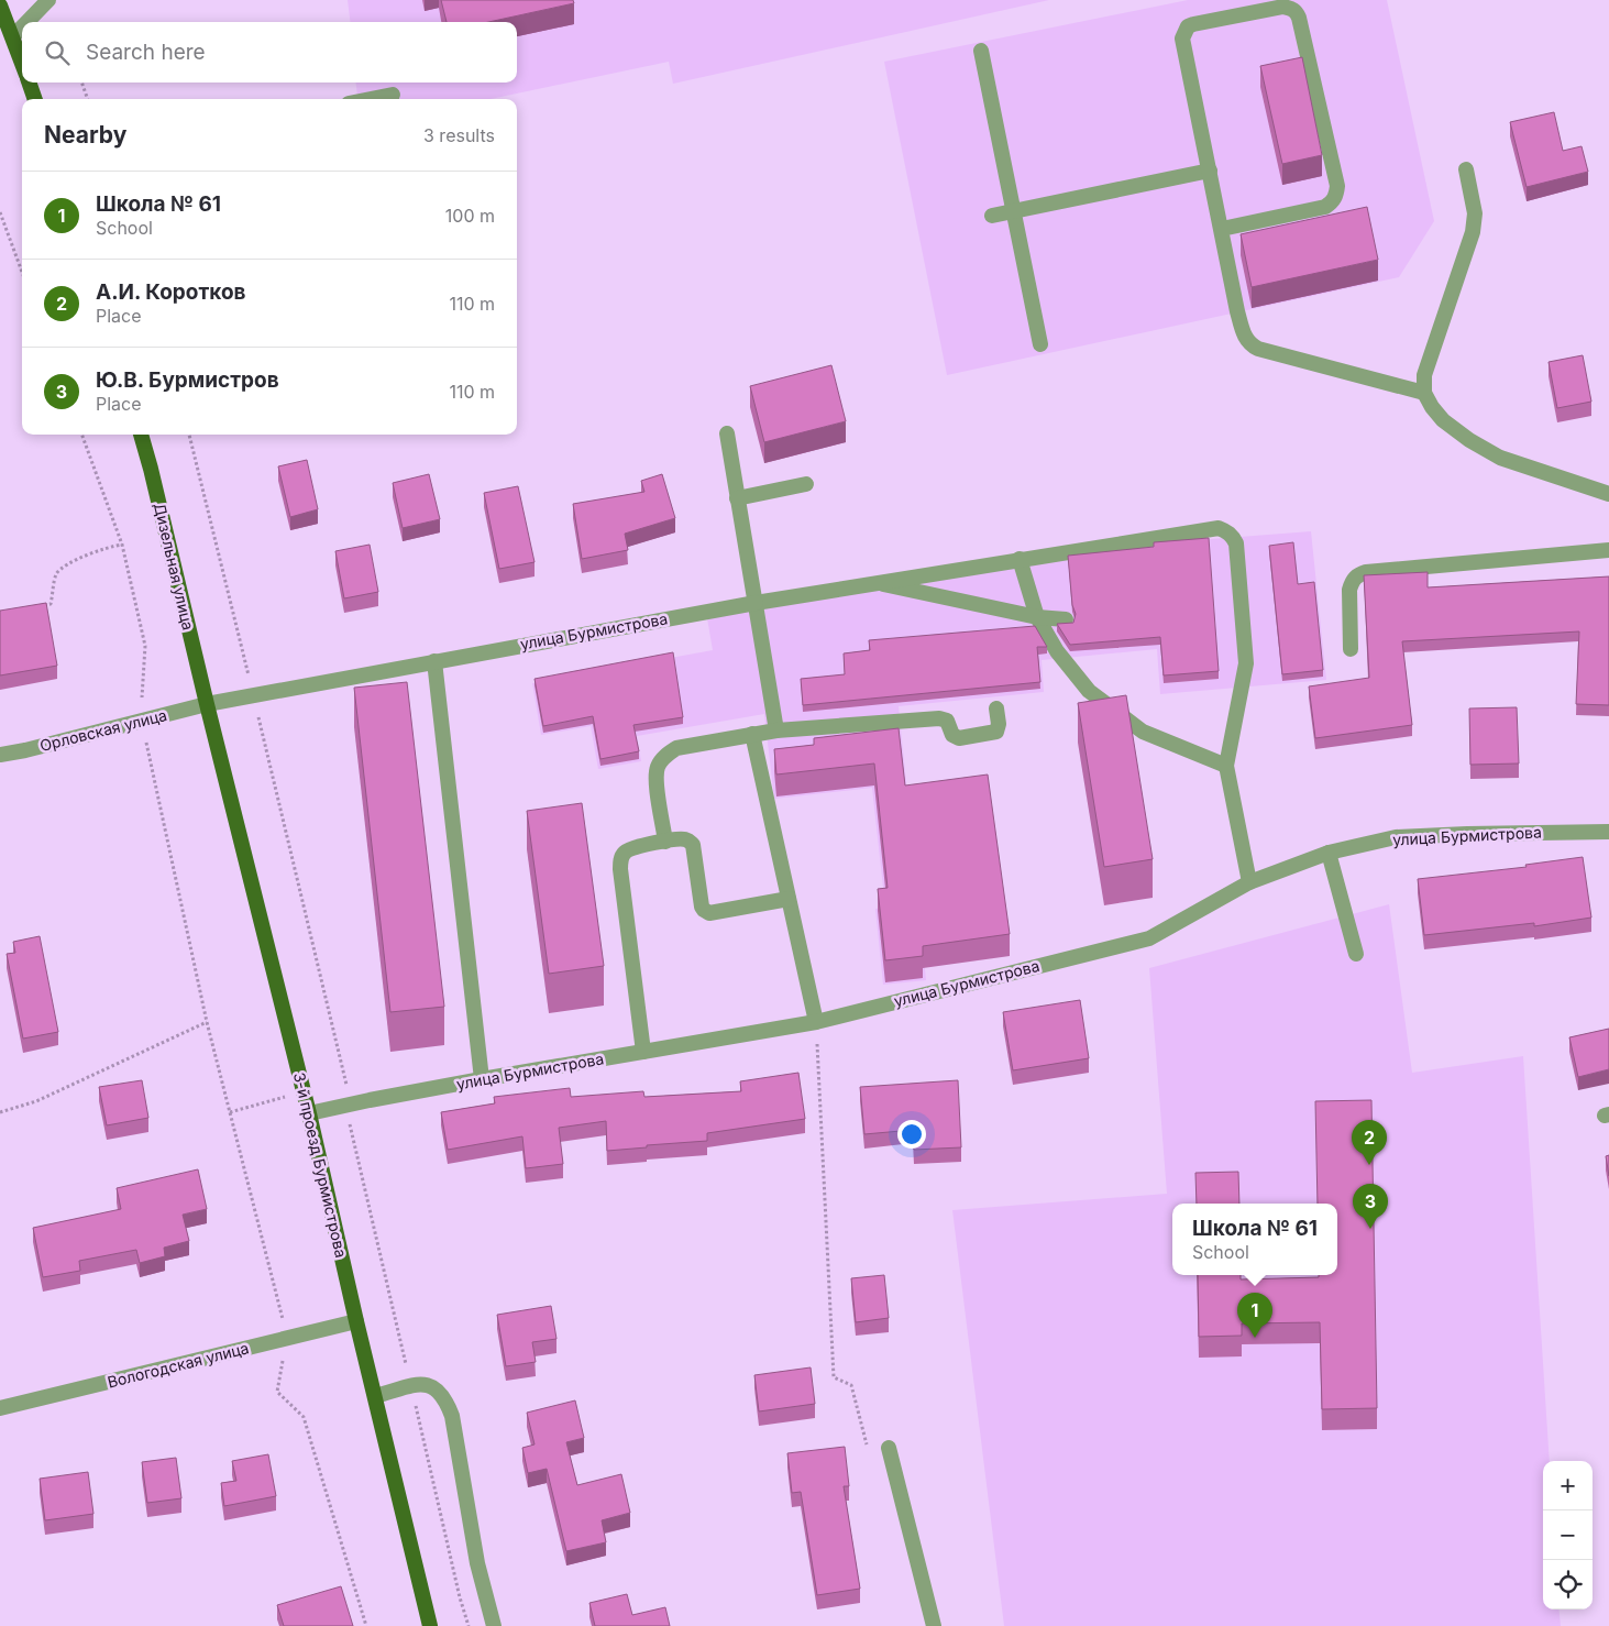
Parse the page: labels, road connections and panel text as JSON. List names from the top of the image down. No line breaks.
{"streets":{"main road":["Дизельная улица","3-й проезд Бурмистрова"],"street":["улица Бурмистрова","Орловская улица","Вологодская улица"]},"crossings":[["Дизельная улица","улица Бурмистрова"],["Дизельная улица","Орловская улица"],["Дизельная улица","3-й проезд Бурмистрова"],["улица Бурмистрова","Орловская улица"],["улица Бурмистрова","3-й проезд Бурмистрова"],["Орловская улица","3-й проезд Бурмистрова"],["3-й проезд Бурмистрова","Вологодская улица"]],"page":{"search":"Search here","heading":["Nearby","3 results"],"list":[{"mark":"1","name":"Школа № 61","note":"School","value":"100 m"},{"mark":"2","name":"А.И. Коротков","note":"Place","value":"110 m"},{"mark":"3","name":"Ю.В. Бурмистров","note":"Place","value":"110 m"}],"pins":["2","3","1"],"popup":["Школа № 61","School"],"map_buttons":["+","−"]}}
